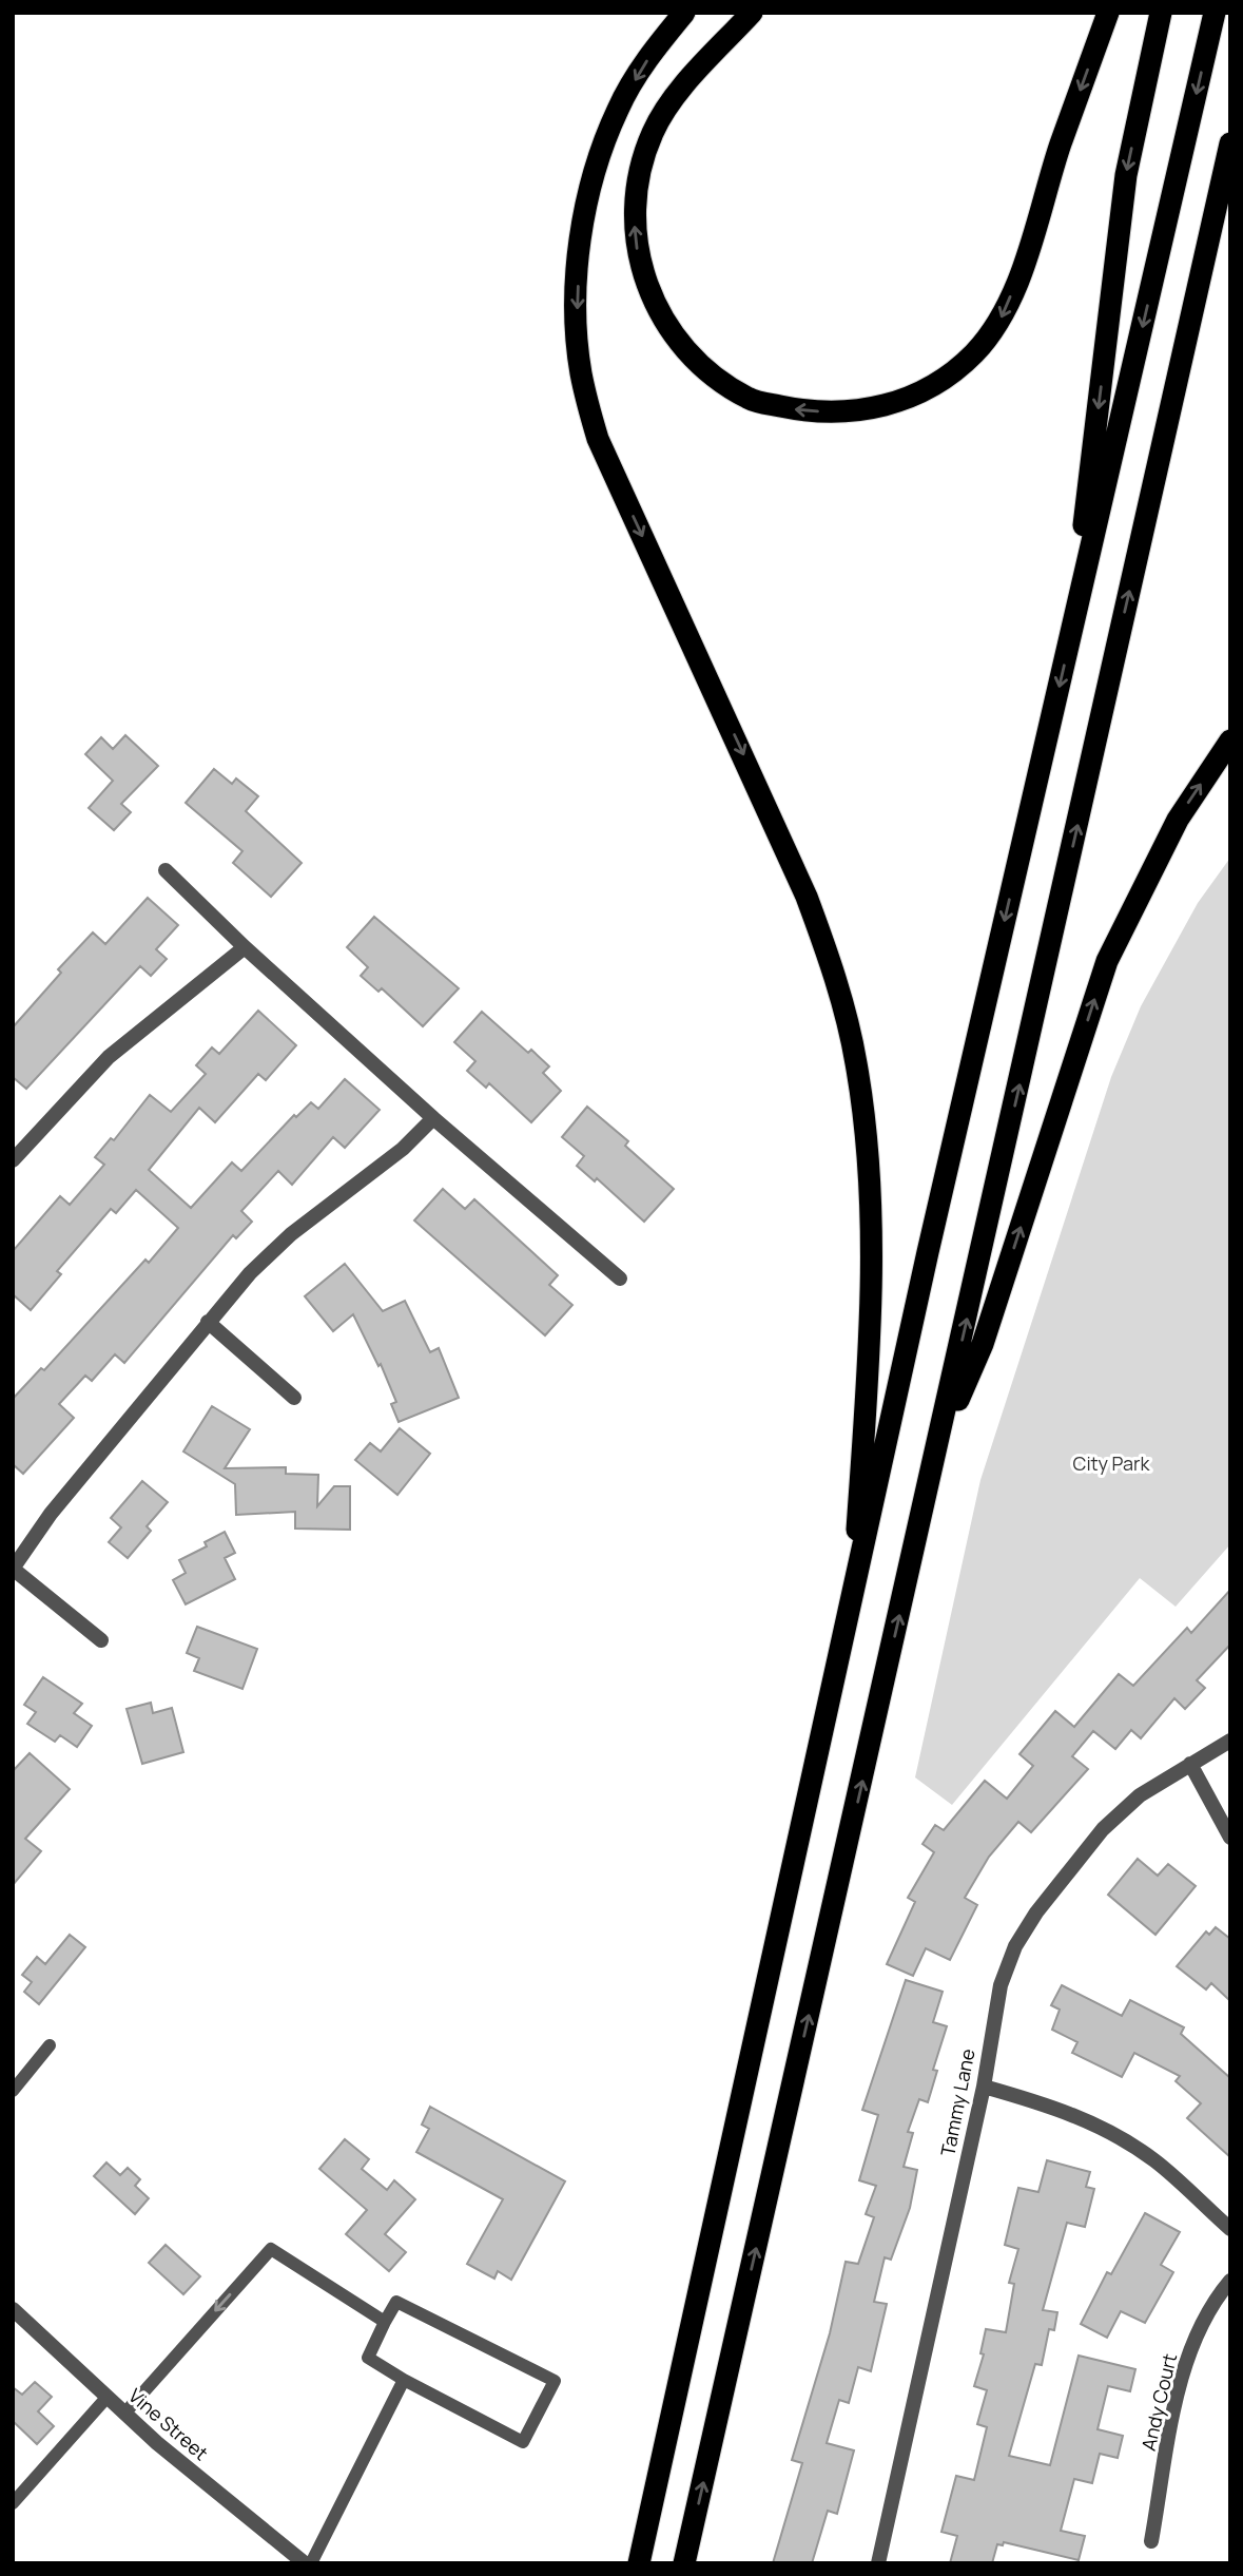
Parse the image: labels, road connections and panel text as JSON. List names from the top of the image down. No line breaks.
{"streets":{"street":["Tammy Lane","Andy Court","Vine Street"]},"parks":["City Park"]}
